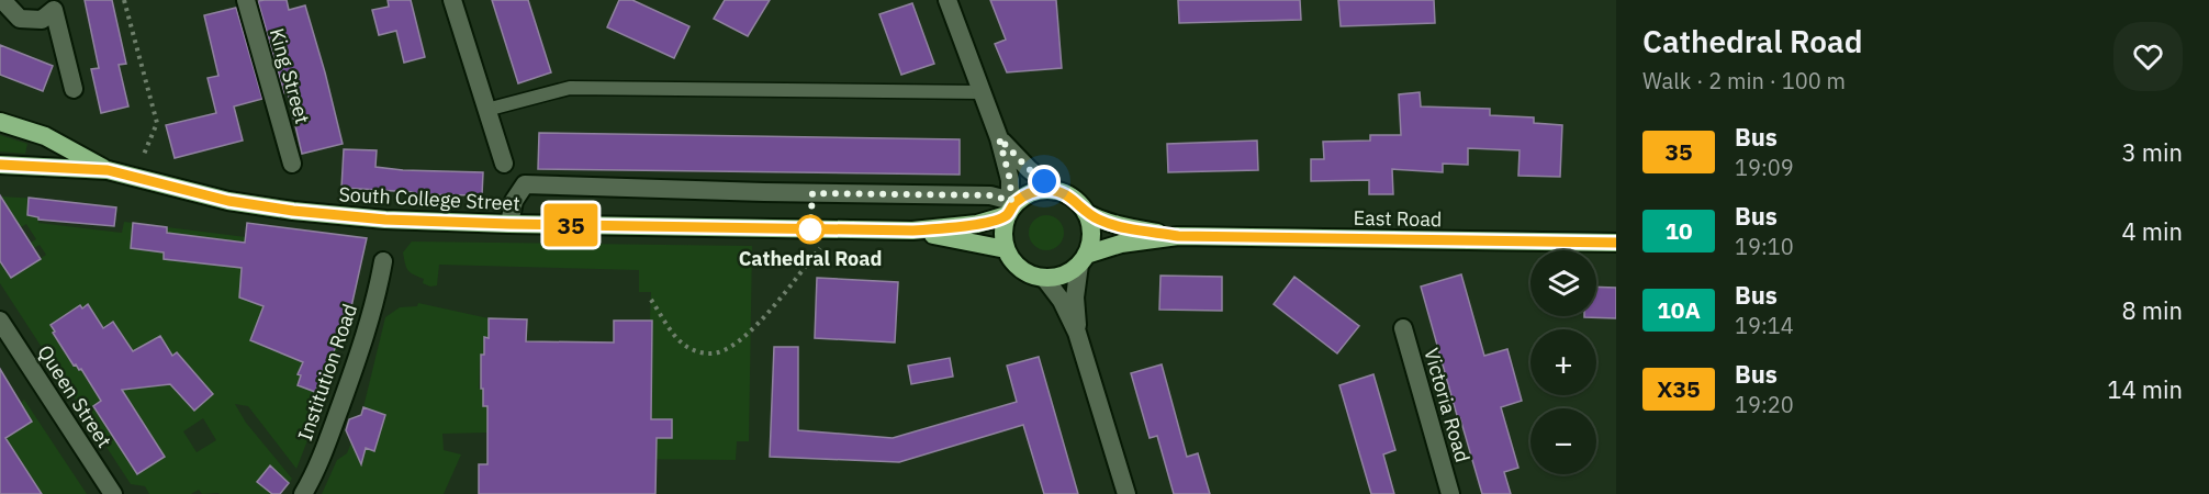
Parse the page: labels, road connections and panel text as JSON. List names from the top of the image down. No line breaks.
{"streets":{"highway":["South College Street","East Road"],"street":["King Street","Institution Road","Queen Street","Victoria Road"]},"places":["Cathedral Road"],"lines":["bus line 35"],"page":{"on_map":"35","heading":["Cathedral Road","Walk · 2 min · 100 m"],"list":[{"mark":"35","name":"Bus","note":"19:09","value":"3 min"},{"mark":"10","name":"Bus","note":"19:10","value":"4 min"},{"mark":"10A","name":"Bus","note":"19:14","value":"8 min"},{"mark":"X35","name":"Bus","note":"19:20","value":"14 min"}],"map_buttons":["+","−"]}}
